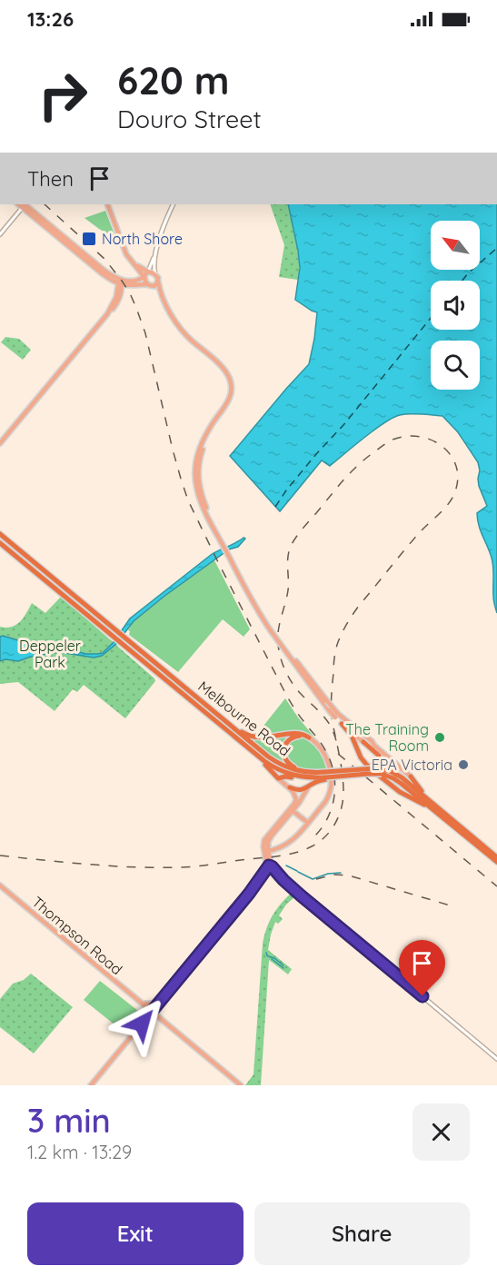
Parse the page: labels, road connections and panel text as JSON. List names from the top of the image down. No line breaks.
{"streets":{"highway":["Melbourne Road"],"main road":["Thompson Road"]},"parks":["Deppeler Park"],"places":{"transit":["North Shore"],"other":["The Training Room","EPA Victoria"]},"north":"top left","page":{"status":"13:26","turn":["620 m","Douro Street"],"then":"Then","heading":["3 min","1.2 km · 13:29"],"buttons":["Exit","Share"]}}
